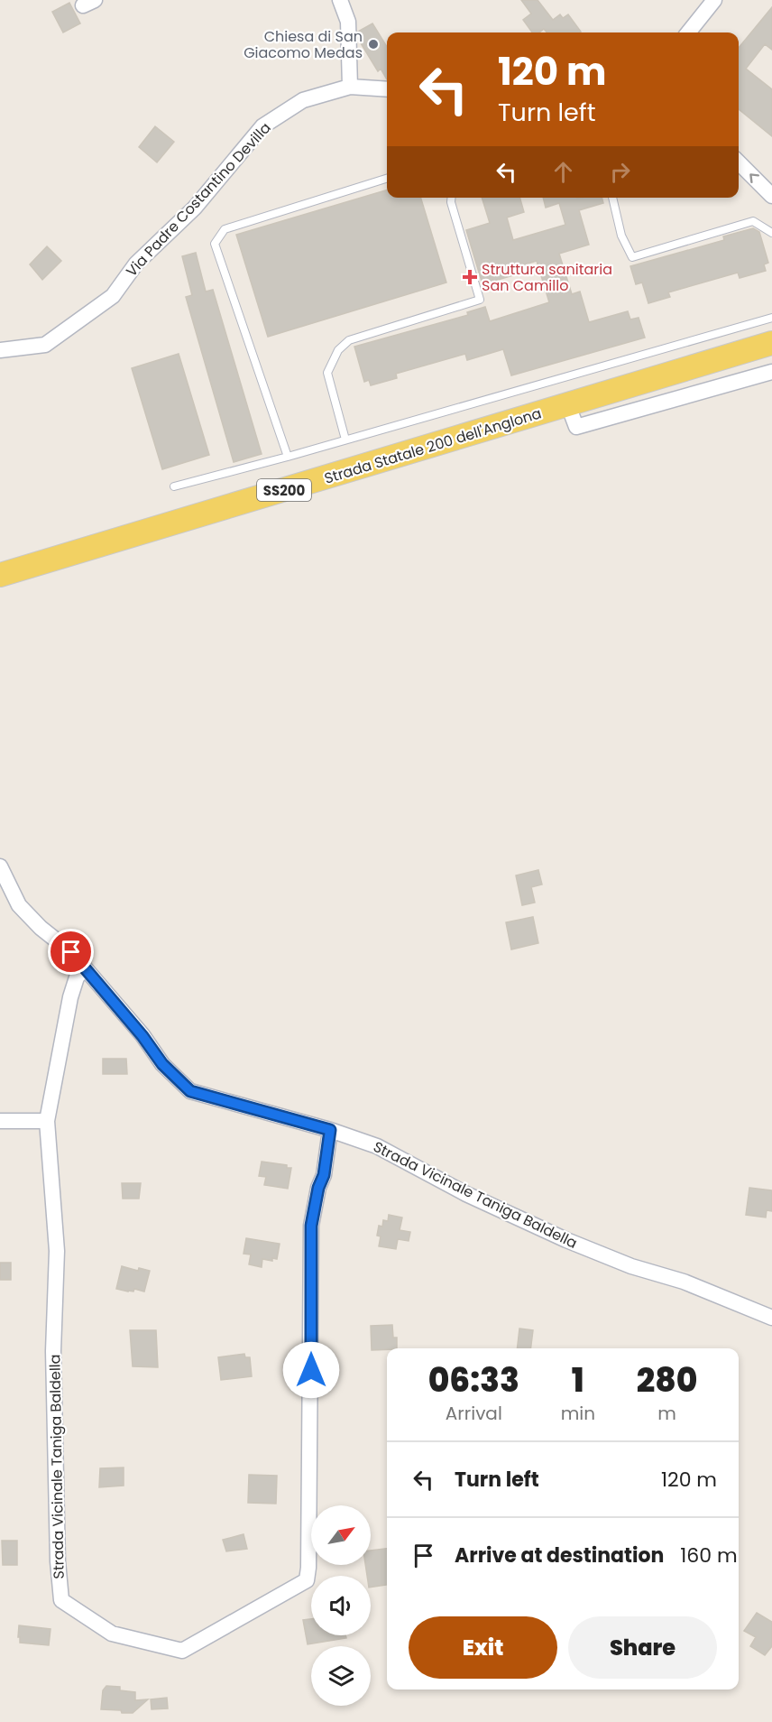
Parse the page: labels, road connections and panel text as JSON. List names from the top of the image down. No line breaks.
{"streets":{"main road":["Strada Statale 200 dell'Anglona","SS200"],"street":["Via Padre Costantino Devilla","Strada Vicinale Taniga Baldella"]},"places":{"other":["Chiesa di San Giacomo Medas"],"health":["Struttura sanitaria San Camillo"]},"north":"top right","page":{"turn":["120 m","Turn left"],"eta":["06:33","Arrival","1","min","280","m"],"list":[{"name":"Turn left","value":"120 m"},{"name":"Arrive at destination","value":"160 m"}],"buttons":["Exit","Share"]}}
